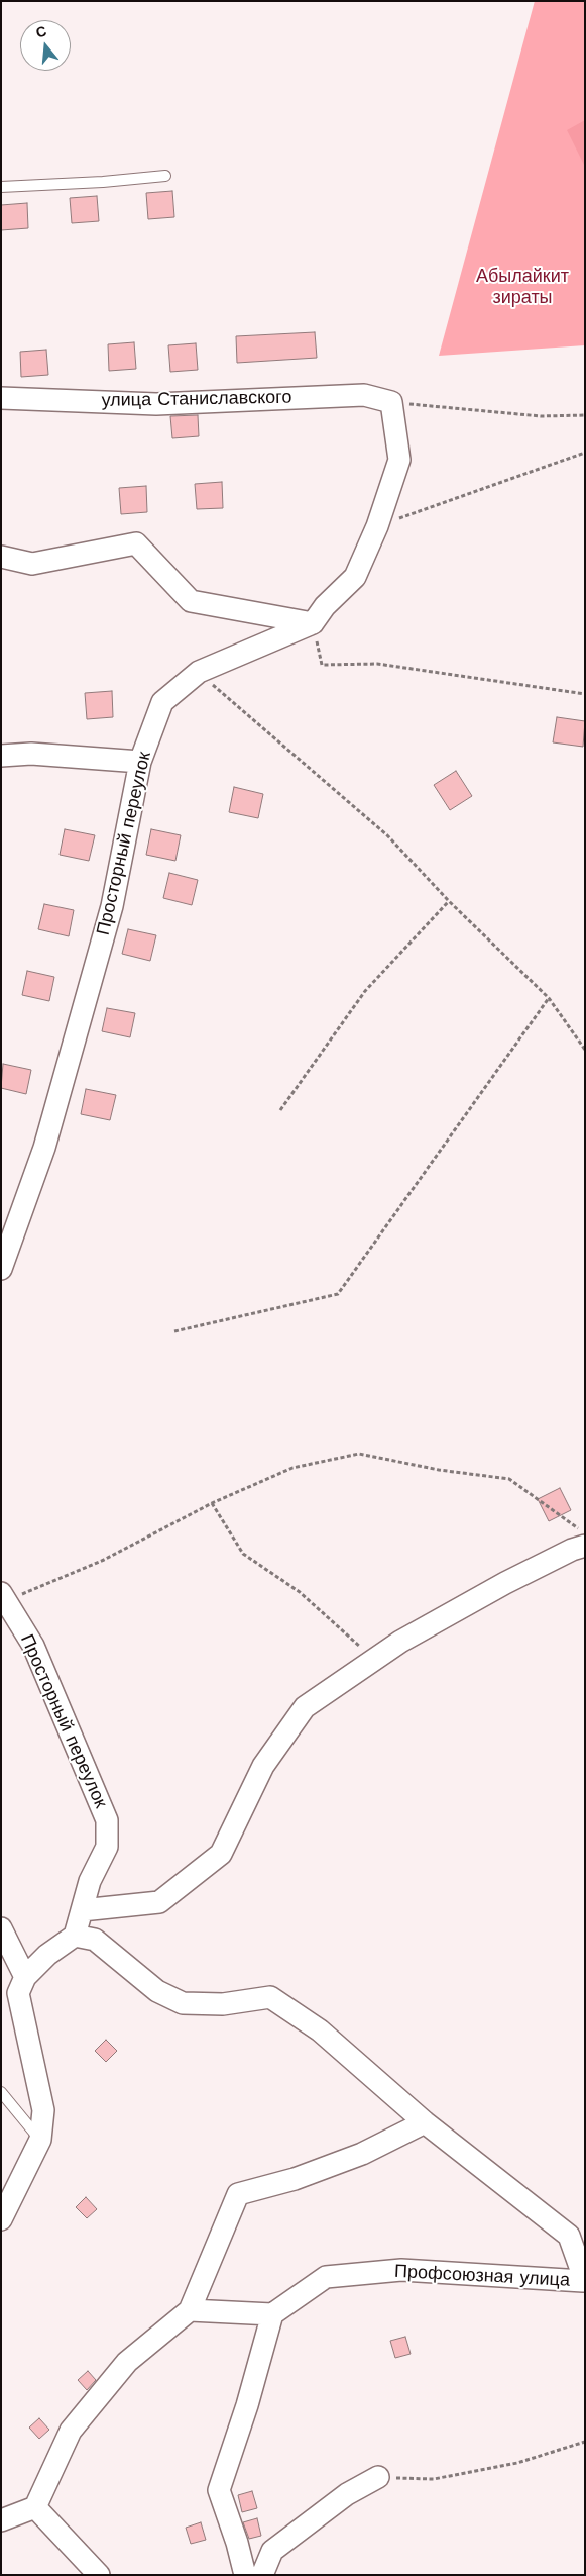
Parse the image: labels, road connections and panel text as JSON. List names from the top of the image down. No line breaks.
{"streets":{"street":["улица Станиславского","Просторный переулок","Профсоюзная улица"]},"crossings":[["улица Станиславского","Просторный переулок"]],"parks":["Абылайкит зираты"],"north":"top"}
